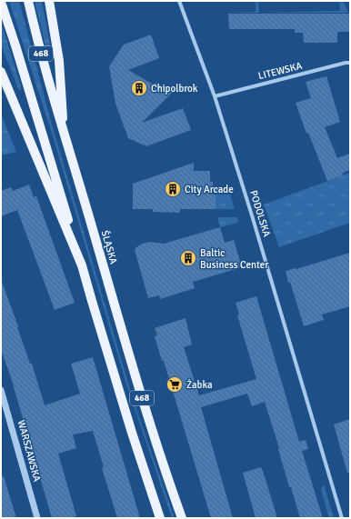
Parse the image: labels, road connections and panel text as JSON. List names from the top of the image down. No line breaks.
{"streets":{"main road":["468","ŚLĄSKA"],"street":["LITEWSKA","PODOLSKA","WARSZAWSKA"]},"crossings":[["LITEWSKA","PODOLSKA"]],"places":{"building":["Chipolbrok","City Arcade","Baltic Business Center"],"supermarket":["Żabka"]}}
